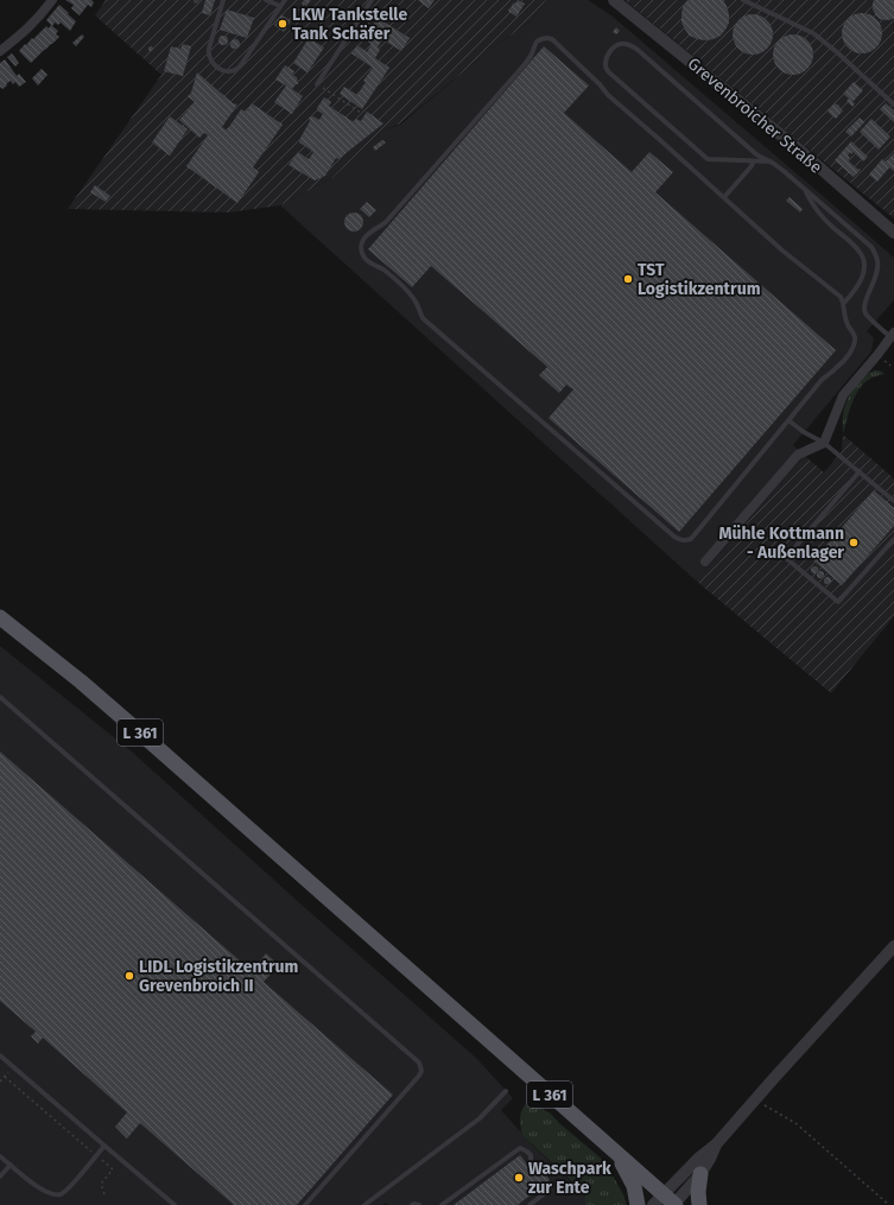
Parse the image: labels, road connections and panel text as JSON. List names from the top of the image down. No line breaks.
{"streets":{"main road":["L 361"],"street":["Grevenbroicher Straße"]},"places":["LKW Tankstelle Tank Schäfer","TST Logistikzentrum","Mühle Kottmann - Außenlager","LIDL Logistikzentrum Grevenbroich II","Waschpark zur Ente"]}
